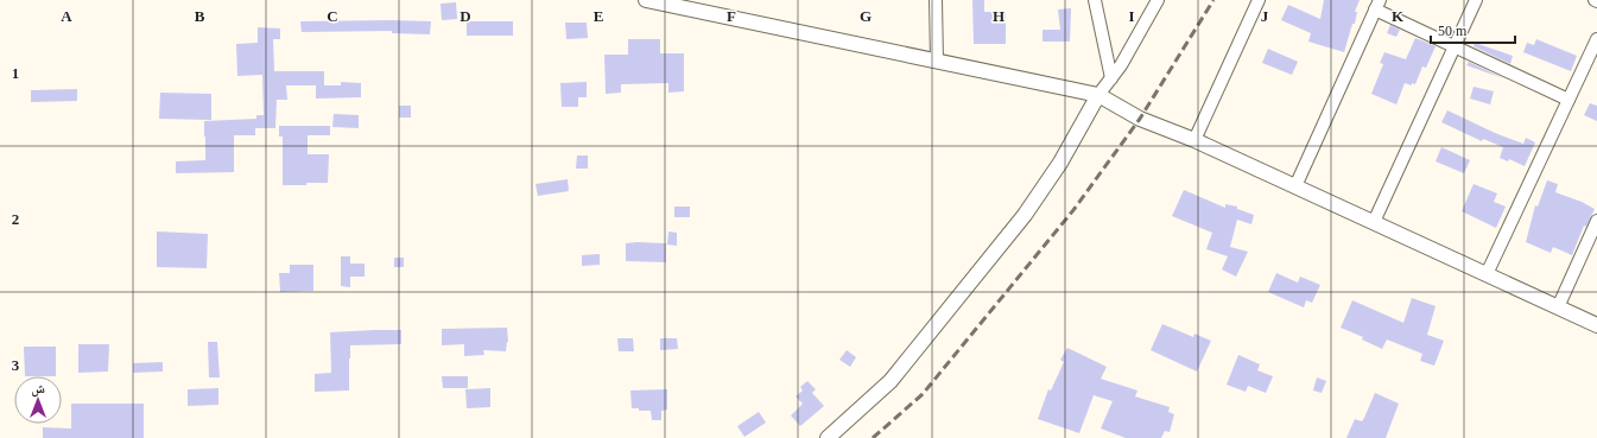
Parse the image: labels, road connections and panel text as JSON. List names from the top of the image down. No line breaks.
{"scale_bar":"50 m","north":"top","grid":{"columns":["A","B","C","D","E","F","G","H","I","J","K"],"rows":["1","2","3"]}}
